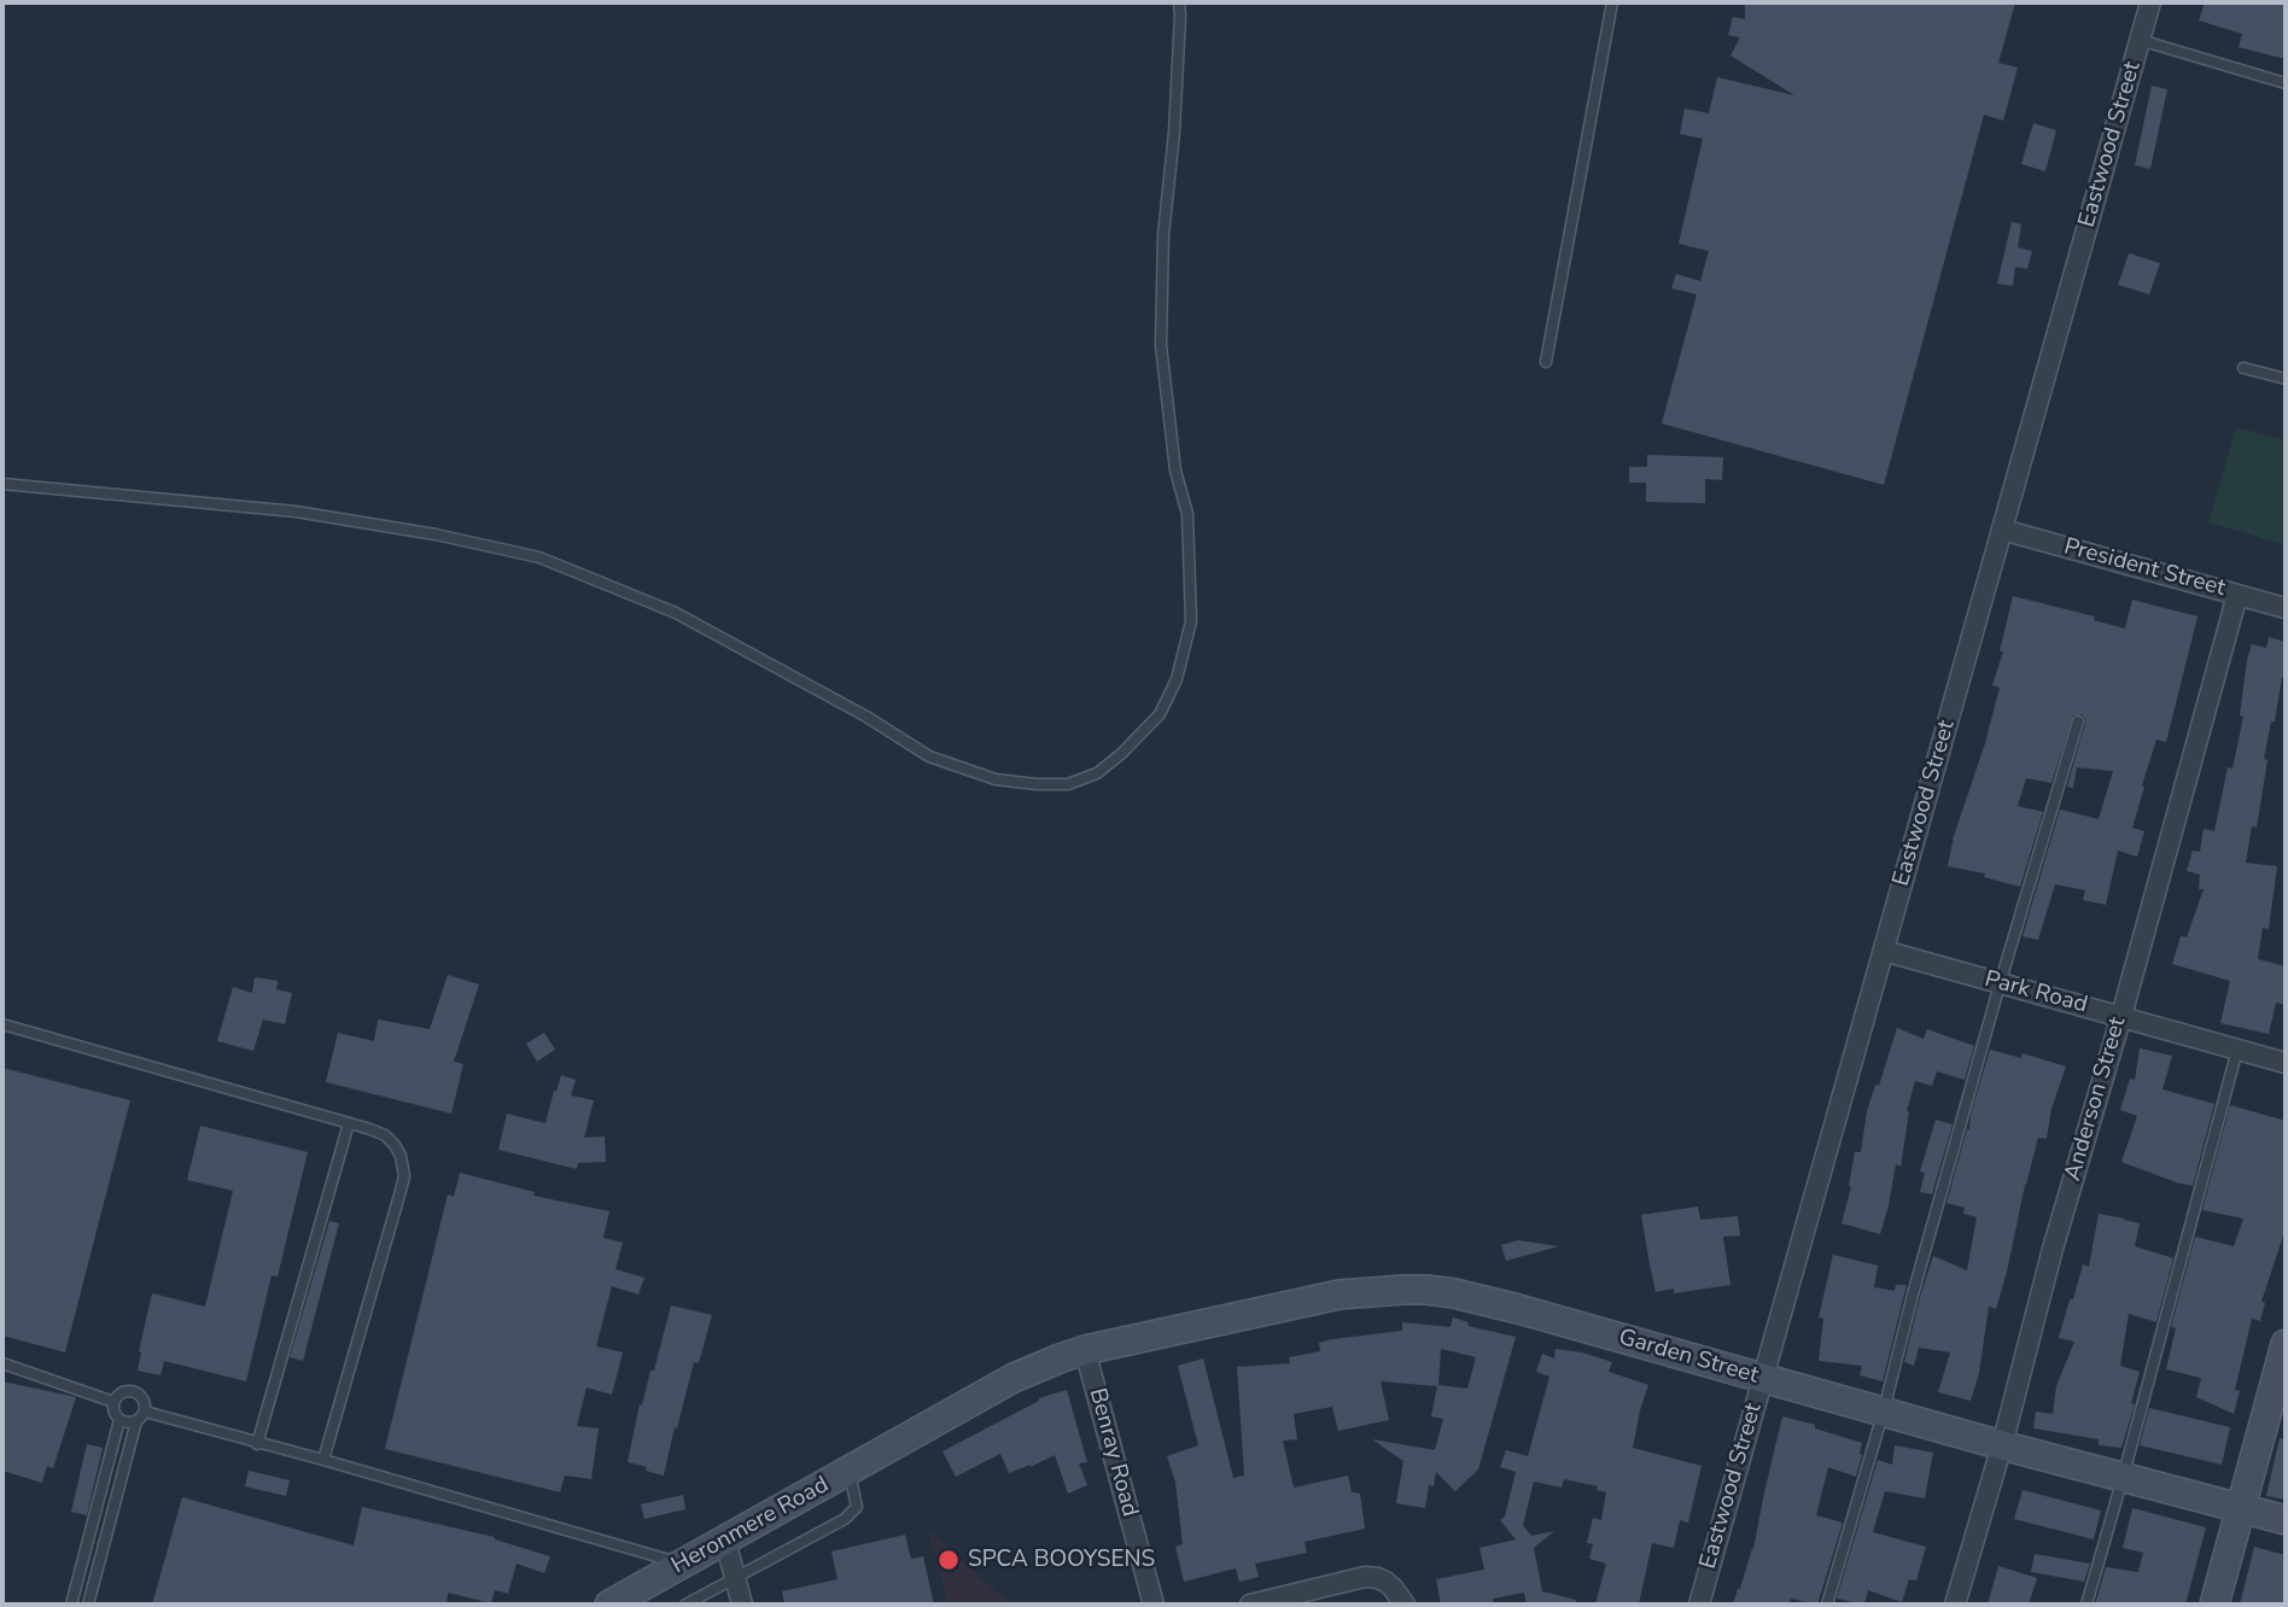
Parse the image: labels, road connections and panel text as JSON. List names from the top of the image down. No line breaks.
{"streets":{"street":["Eastwood Street","President Street","Park Road","Anderson Street","Garden Street","Benray Road","Heronmere Road"]},"crossings":[["Eastwood Street","President Street"],["Eastwood Street","Park Road"],["Eastwood Street","Garden Street"],["President Street","Anderson Street"],["Park Road","Anderson Street"],["Anderson Street","Garden Street"],["Garden Street","Benray Road"],["Garden Street","Heronmere Road"],["Benray Road","Heronmere Road"]],"places":["SPCA BOOYSENS"]}
